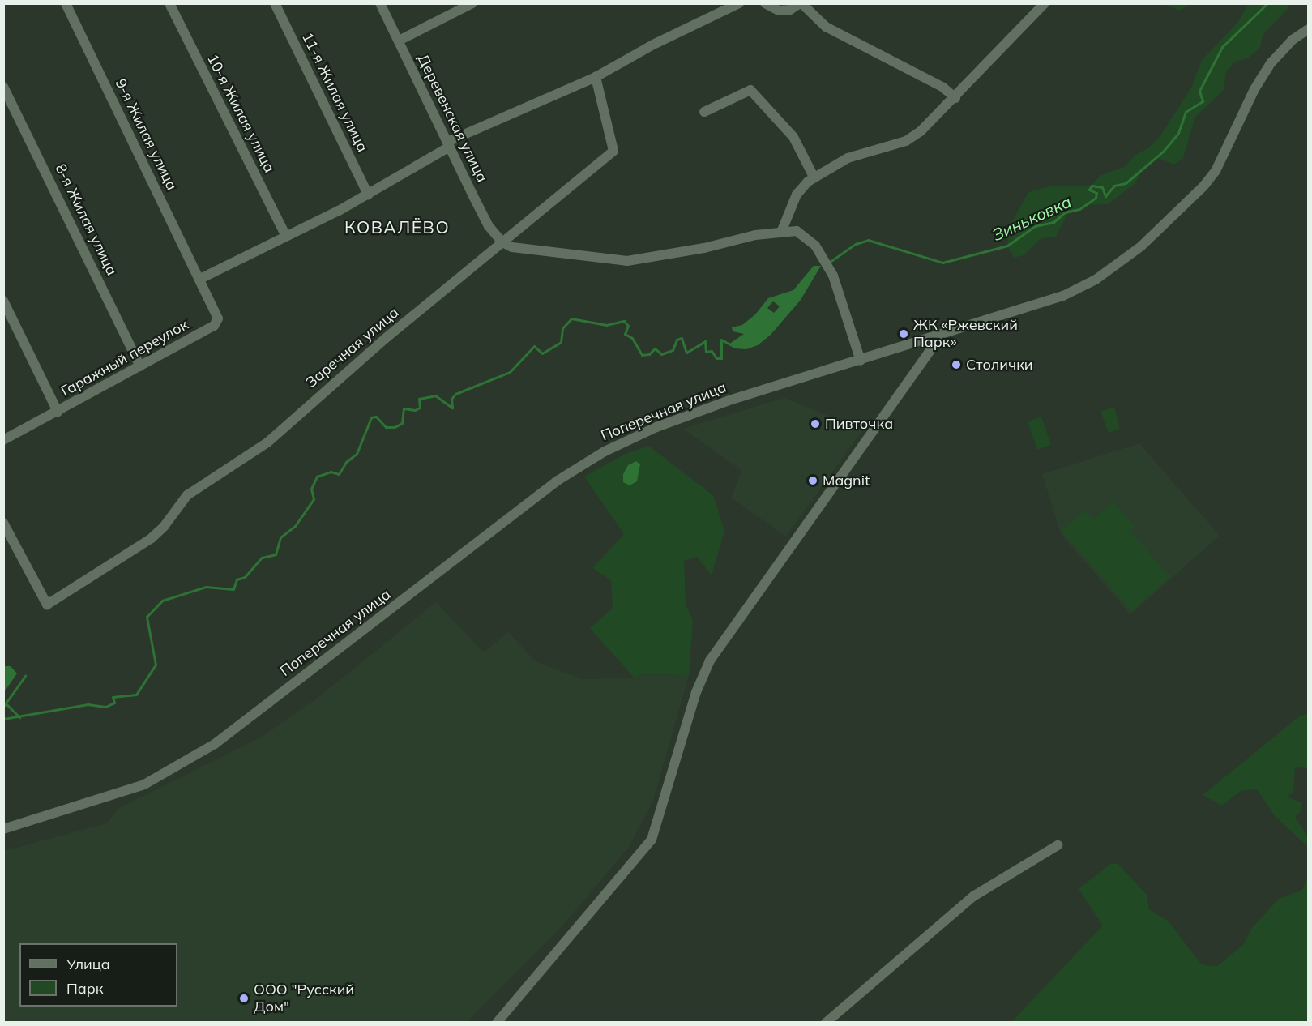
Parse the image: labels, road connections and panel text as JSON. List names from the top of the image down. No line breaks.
{"streets":{"street":["11-я Жилая улица","10-я Жилая улица","Деревенская улица","9-я Жилая улица","8-я Жилая улица","Заречная улица","Гаражный переулок","Поперечная улица"]},"crossings":[["Деревенская улица","Заречная улица"],["9-я Жилая улица","Гаражный переулок"],["8-я Жилая улица","Гаражный переулок"]],"districts":["КОВАЛЁВО"],"water":["Зиньковка"],"places":["ЖК «Ржевский Парк»","Столички","Пивточка","Magnit","ООО \"Русский Дом\""],"legend":["Улица","Парк"]}
